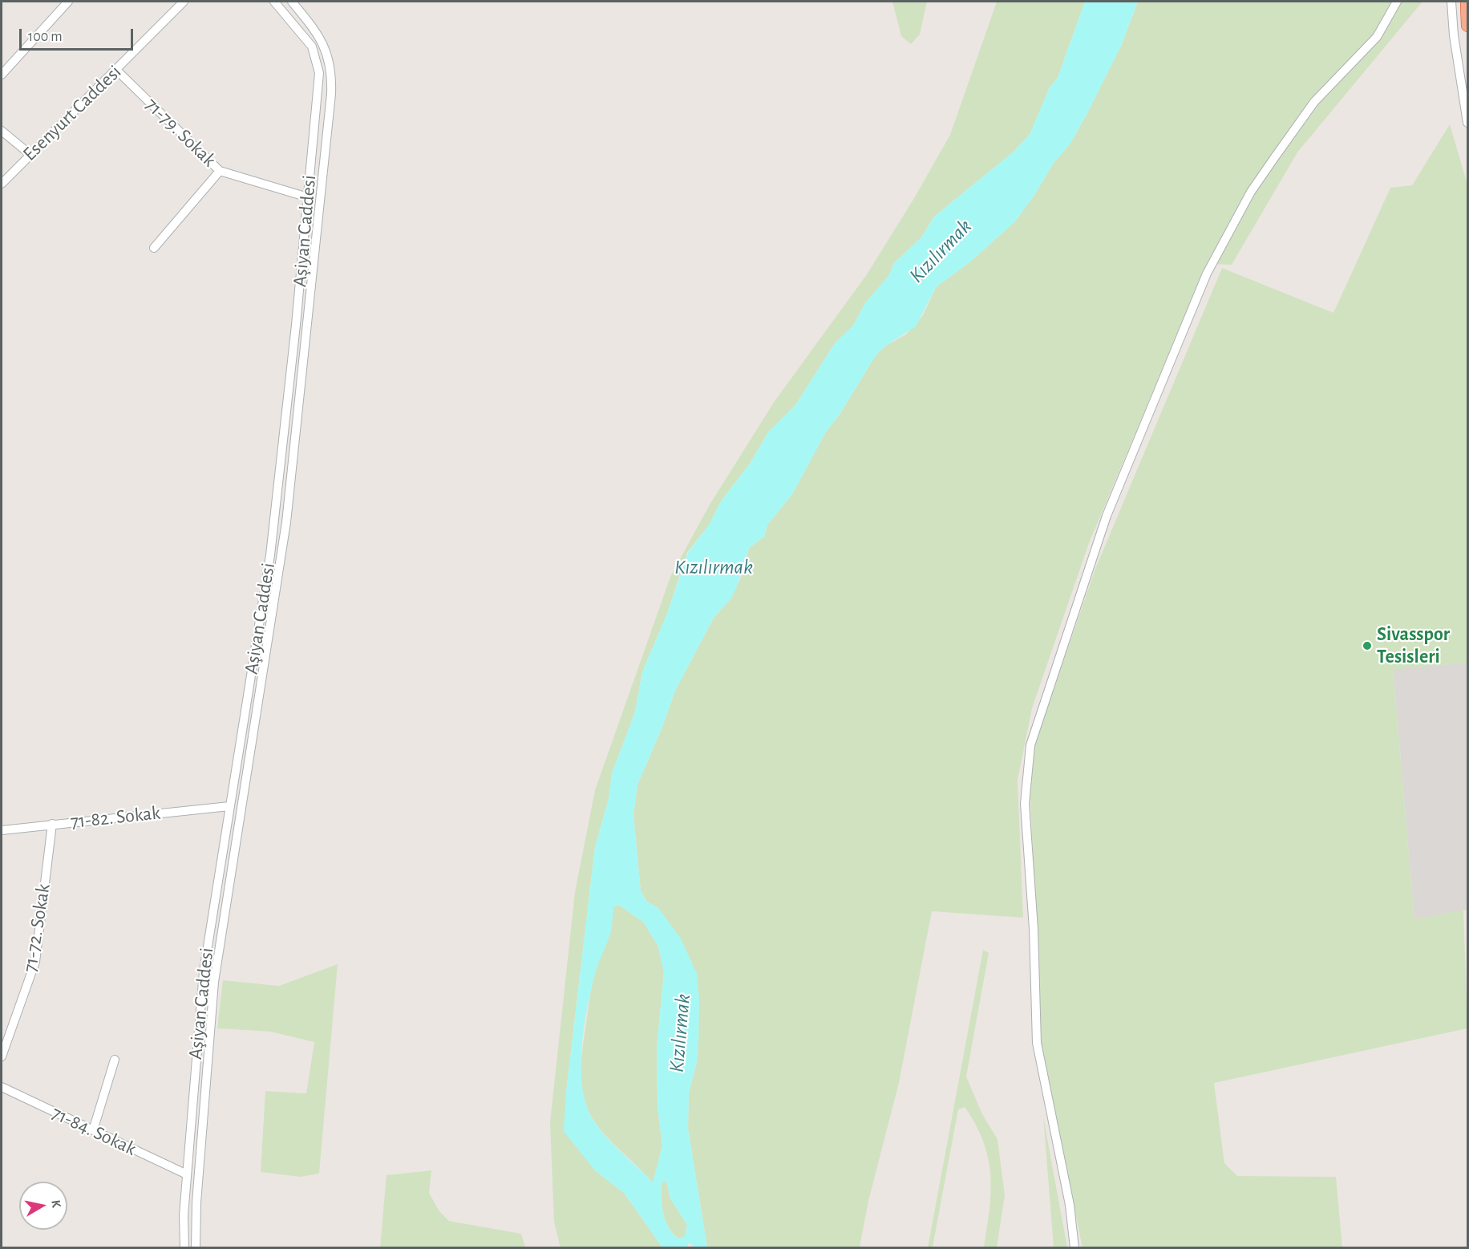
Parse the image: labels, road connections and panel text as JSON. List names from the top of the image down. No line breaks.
{"streets":{"street":["Esenyurt Caddesi","71-79. Sokak","Aşiyan Caddesi","71-82. Sokak","71-72. Sokak","71-84. Sokak"]},"crossings":[["Esenyurt Caddesi","71-79. Sokak"],["71-79. Sokak","Aşiyan Caddesi"],["Aşiyan Caddesi","71-82. Sokak"],["Aşiyan Caddesi","71-84. Sokak"],["71-82. Sokak","71-72. Sokak"]],"water":["Kızılırmak"],"places":["Sivasspor Tesisleri"],"scale_bar":"100 m","north":"right"}
